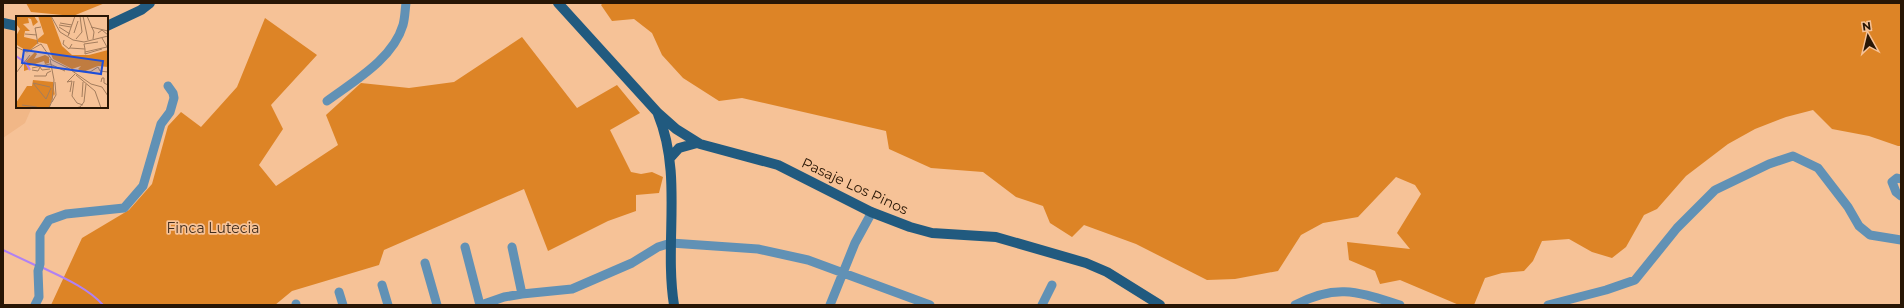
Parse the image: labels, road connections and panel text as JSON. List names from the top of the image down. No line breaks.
{"streets":{"main road":["Pasaje Los Pinos"]},"parks":["Finca Lutecia"],"north":"top"}
